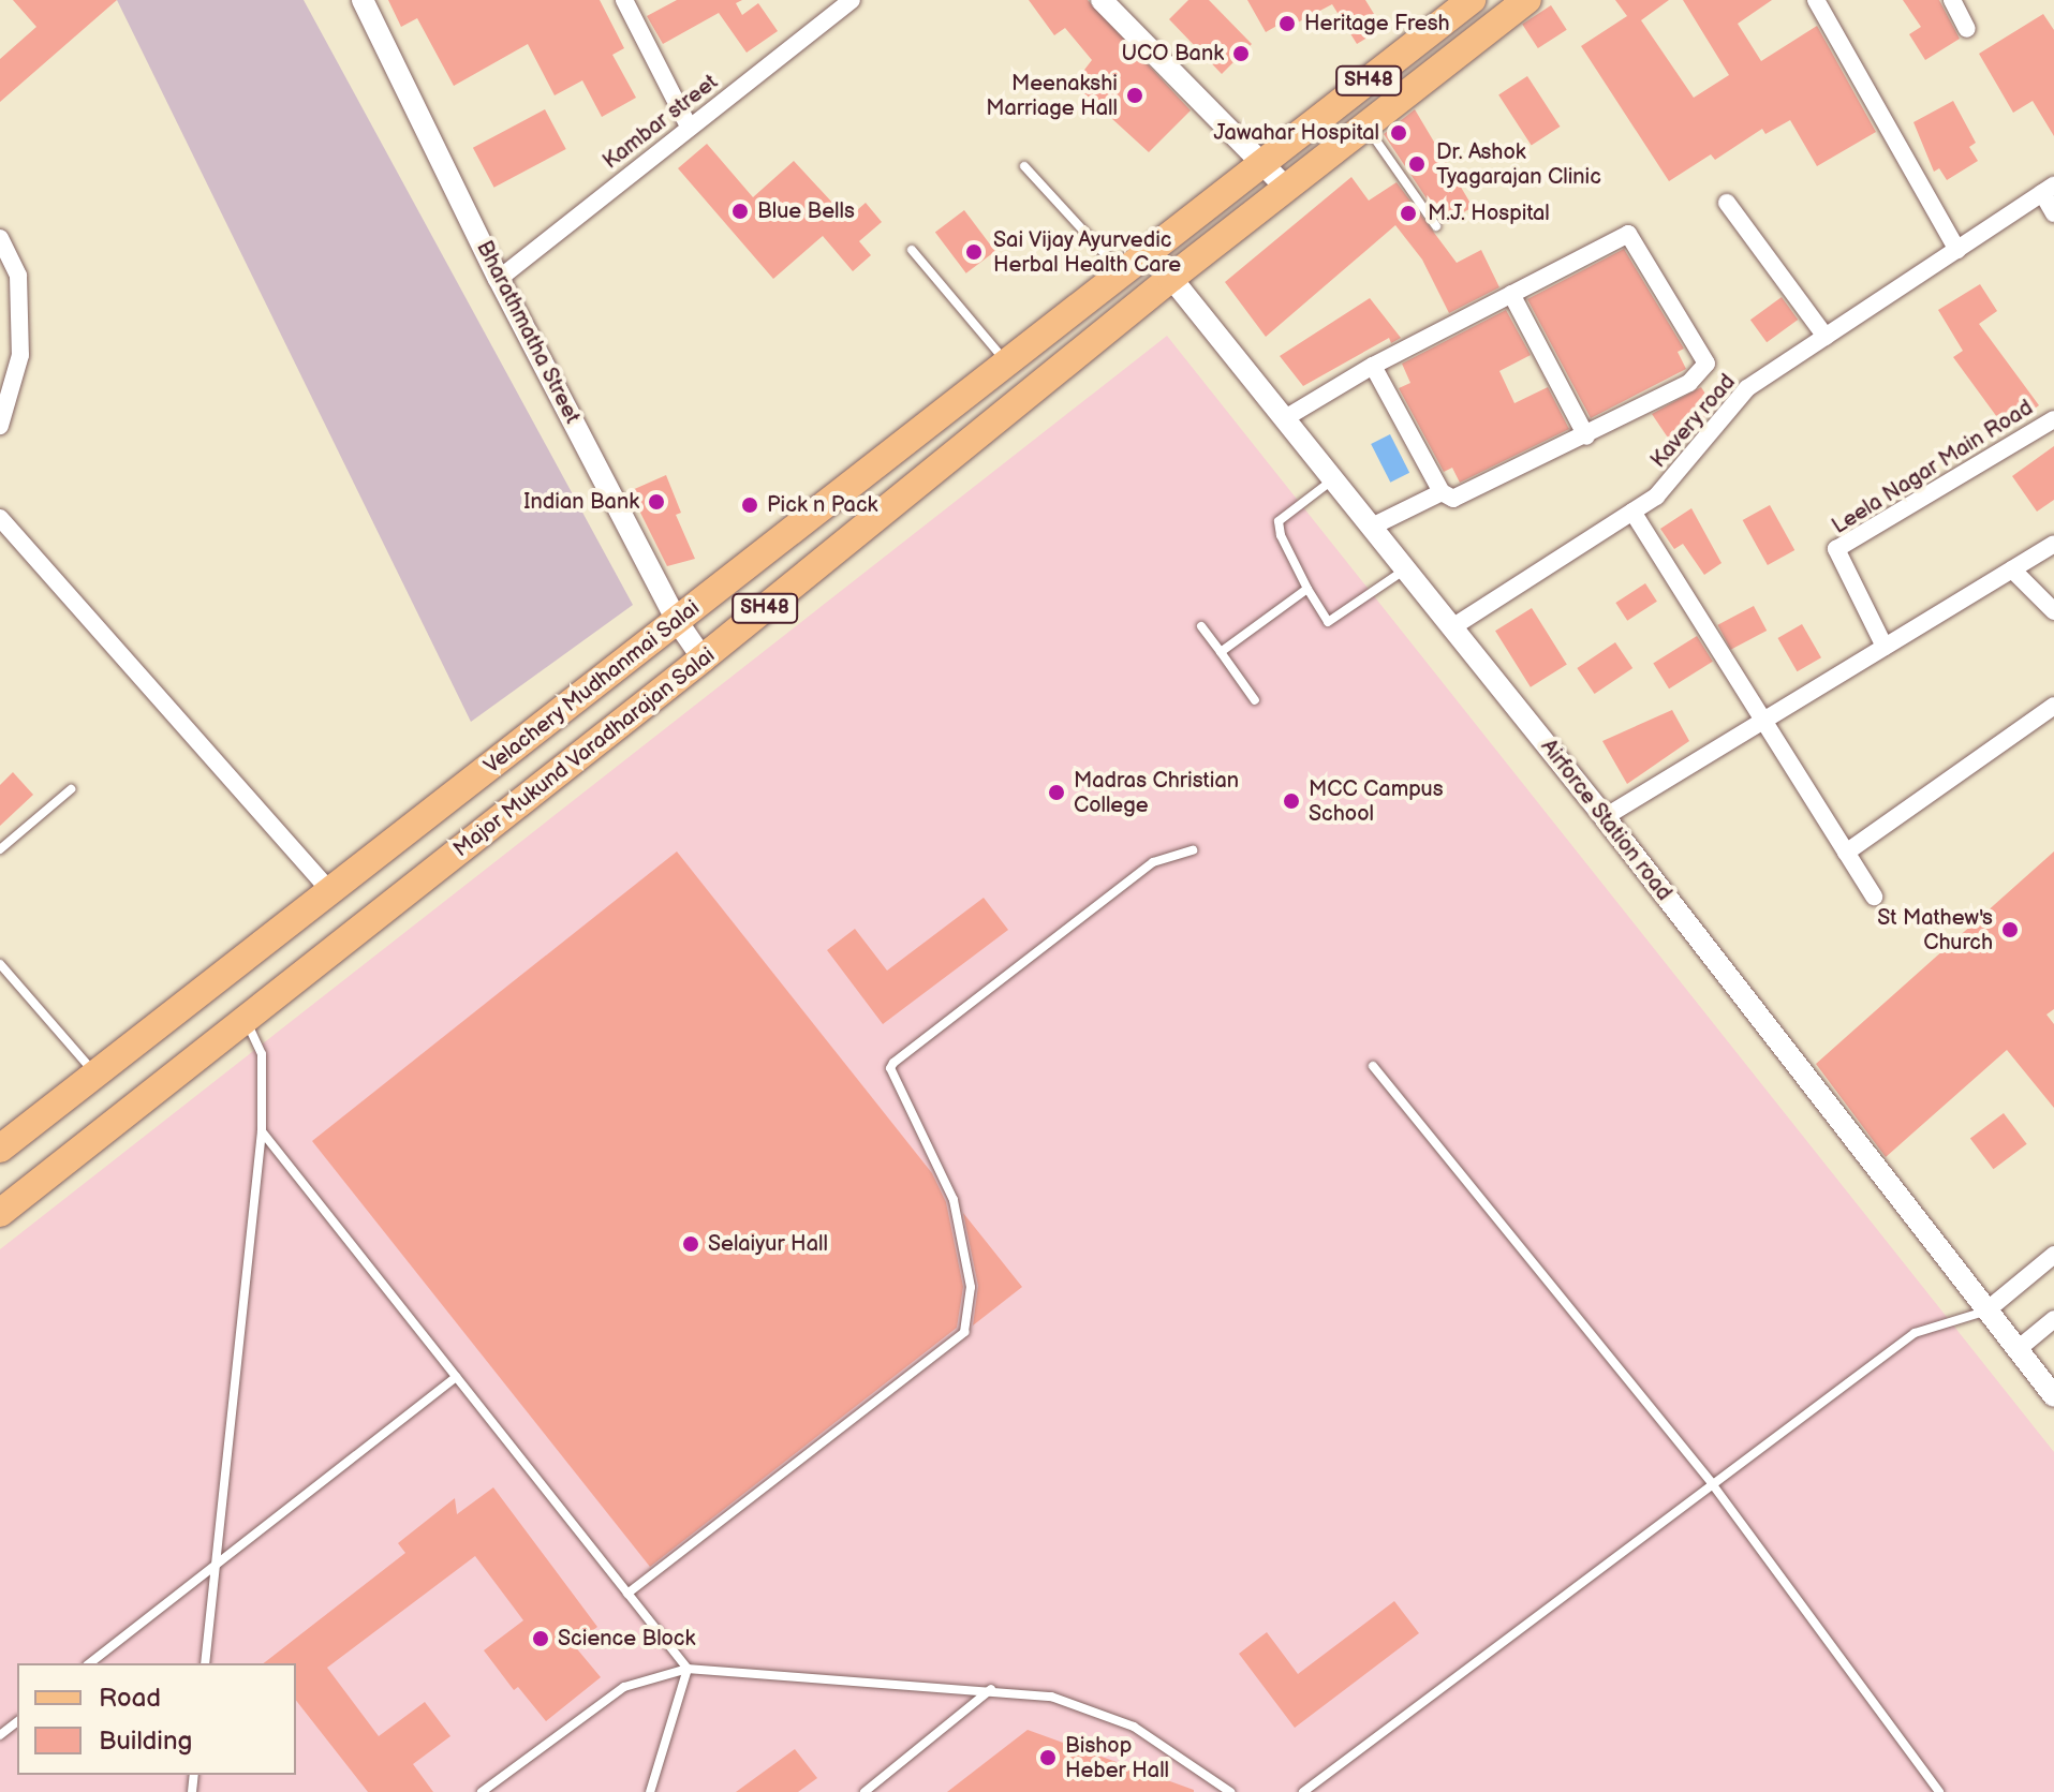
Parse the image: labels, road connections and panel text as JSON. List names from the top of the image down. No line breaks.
{"streets":{"main road":["SH48","Velachery Mudhanmai Salai","Major Mukund Varadharajan Salai"],"street":["Kambar street","Bharathmatha Street","Kavery road","Leela Nagar Main Road","Airforce Station road"]},"crossings":[["SH48","Velachery Mudhanmai Salai"],["Kambar street","Bharathmatha Street"],["Bharathmatha Street","Velachery Mudhanmai Salai"],["Bharathmatha Street","Major Mukund Varadharajan Salai"],["Kavery road","Airforce Station road"],["Velachery Mudhanmai Salai","Airforce Station road"],["Major Mukund Varadharajan Salai","Airforce Station road"]],"places":["Heritage Fresh","UCO Bank","Meenakshi Marriage Hall","Jawahar Hospital","Dr. Ashok Tyagarajan Clinic","Blue Bells","M.J. Hospital","Sai Vijay Ayurvedic Herbal Health Care","Indian Bank","Pick n Pack","Madras Christian College","MCC Campus School","St Mathew's Church","Selaiyur Hall","Science Block","Bishop Heber Hall"],"legend":["Road","Building"]}
